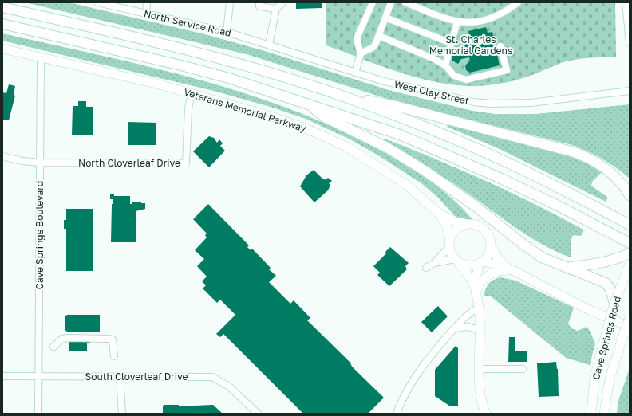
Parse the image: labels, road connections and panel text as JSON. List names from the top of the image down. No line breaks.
{"streets":{"main road":["Veterans Memorial Parkway","Cave Springs Road"],"street":["North Service Road","West Clay Street","North Cloverleaf Drive","Cave Springs Boulevard","South Cloverleaf Drive"]},"crossings":[["North Service Road","West Clay Street"],["Veterans Memorial Parkway","North Cloverleaf Drive"],["Veterans Memorial Parkway","Cave Springs Boulevard"],["North Cloverleaf Drive","Cave Springs Boulevard"],["Cave Springs Boulevard","South Cloverleaf Drive"]],"parks":["St. Charles Memorial Gardens"]}
